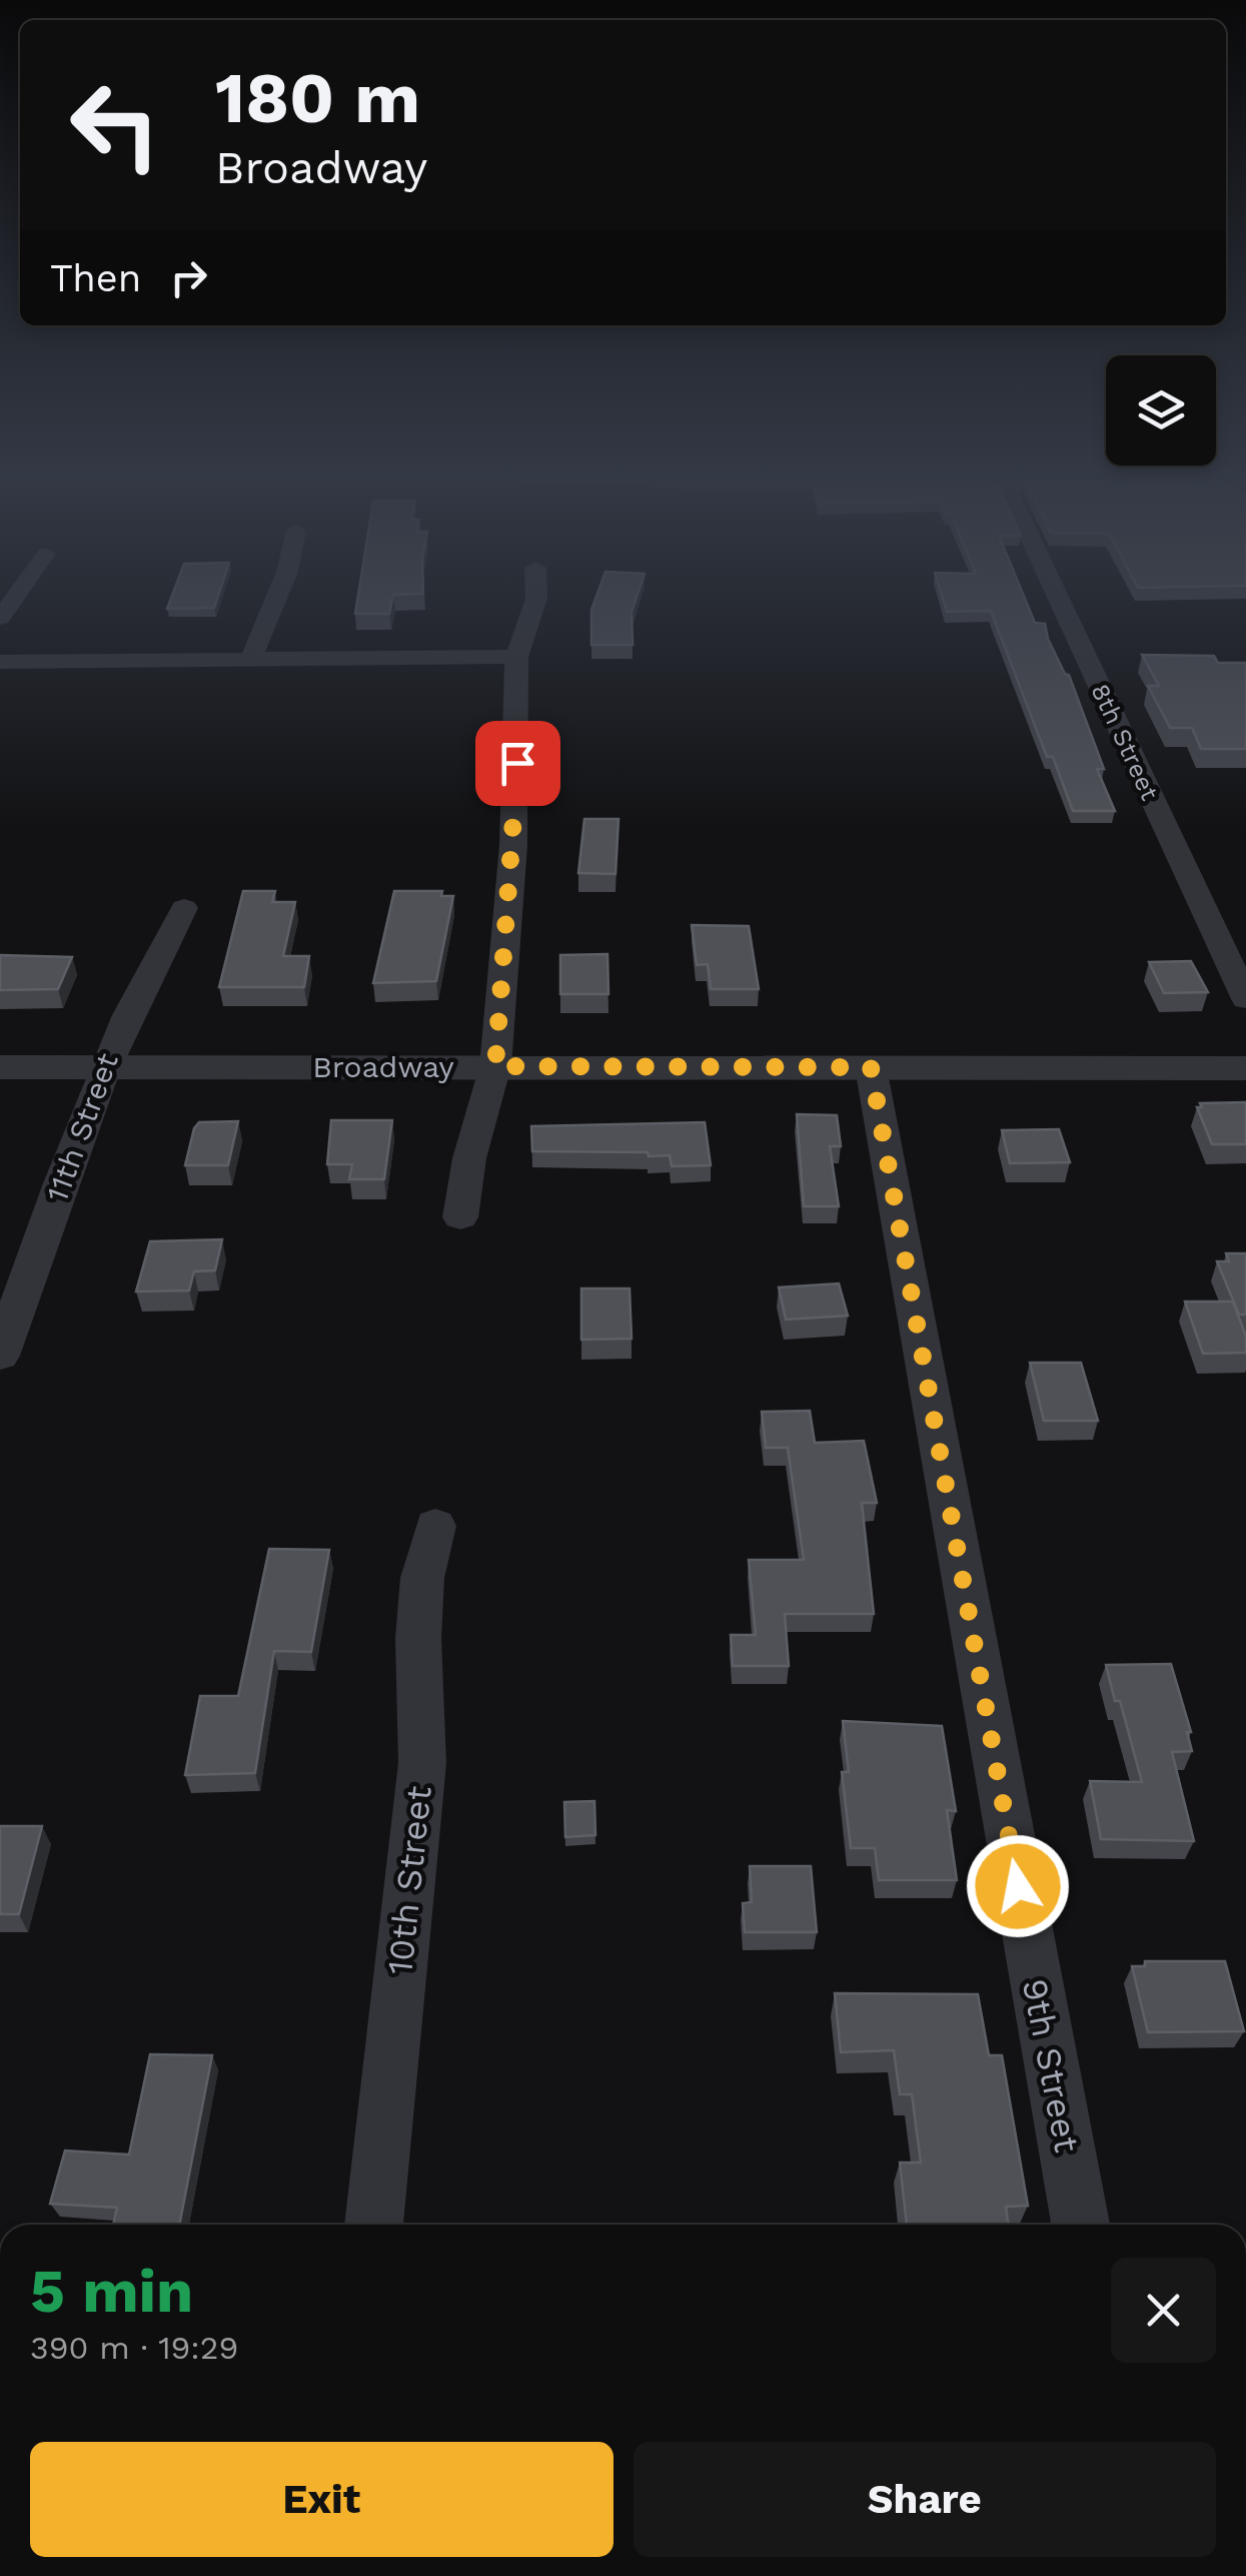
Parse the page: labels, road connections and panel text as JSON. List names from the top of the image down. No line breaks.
{"streets":{"street":["8th Street","Broadway","11th Street","10th Street","9th Street"]},"crossings":[["Broadway","11th Street"],["Broadway","9th Street"]],"page":{"turn":["180 m","Broadway"],"then":"Then","heading":["5 min","390 m · 19:29"],"buttons":["Exit","Share"]}}
